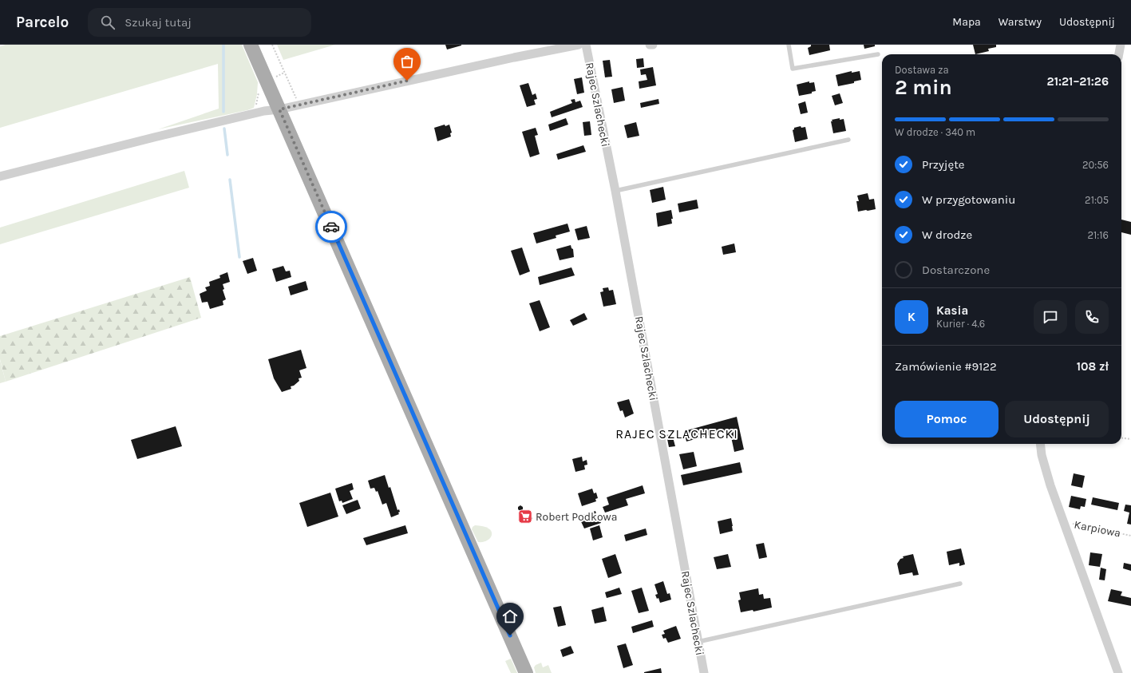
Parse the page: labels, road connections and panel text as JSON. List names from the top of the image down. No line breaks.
{"streets":{"street":["Rajec Szlachecki"],"path":["Karpiowa"]},"districts":["RAJEC SZLACHECKI"],"places":{"supermarket":["Robert Podkowa"]},"page":{"header":"Parcelo","search":"Szukaj tutaj","nav":["Mapa","Warstwy","Udostępnij"],"heading":["2 min","Dostawa za","21:21–21:26"],"panel":["Kasia","Kurier · 4.6","Zamówienie #9122","108 zł"],"bar":"W drodze · 340 m","list":[["Przyjęte","20:56"],["W przygotowaniu","21:05"],["W drodze","21:16"],"Dostarczone"],"round":"K","buttons":["Pomoc","Udostępnij"]}}
